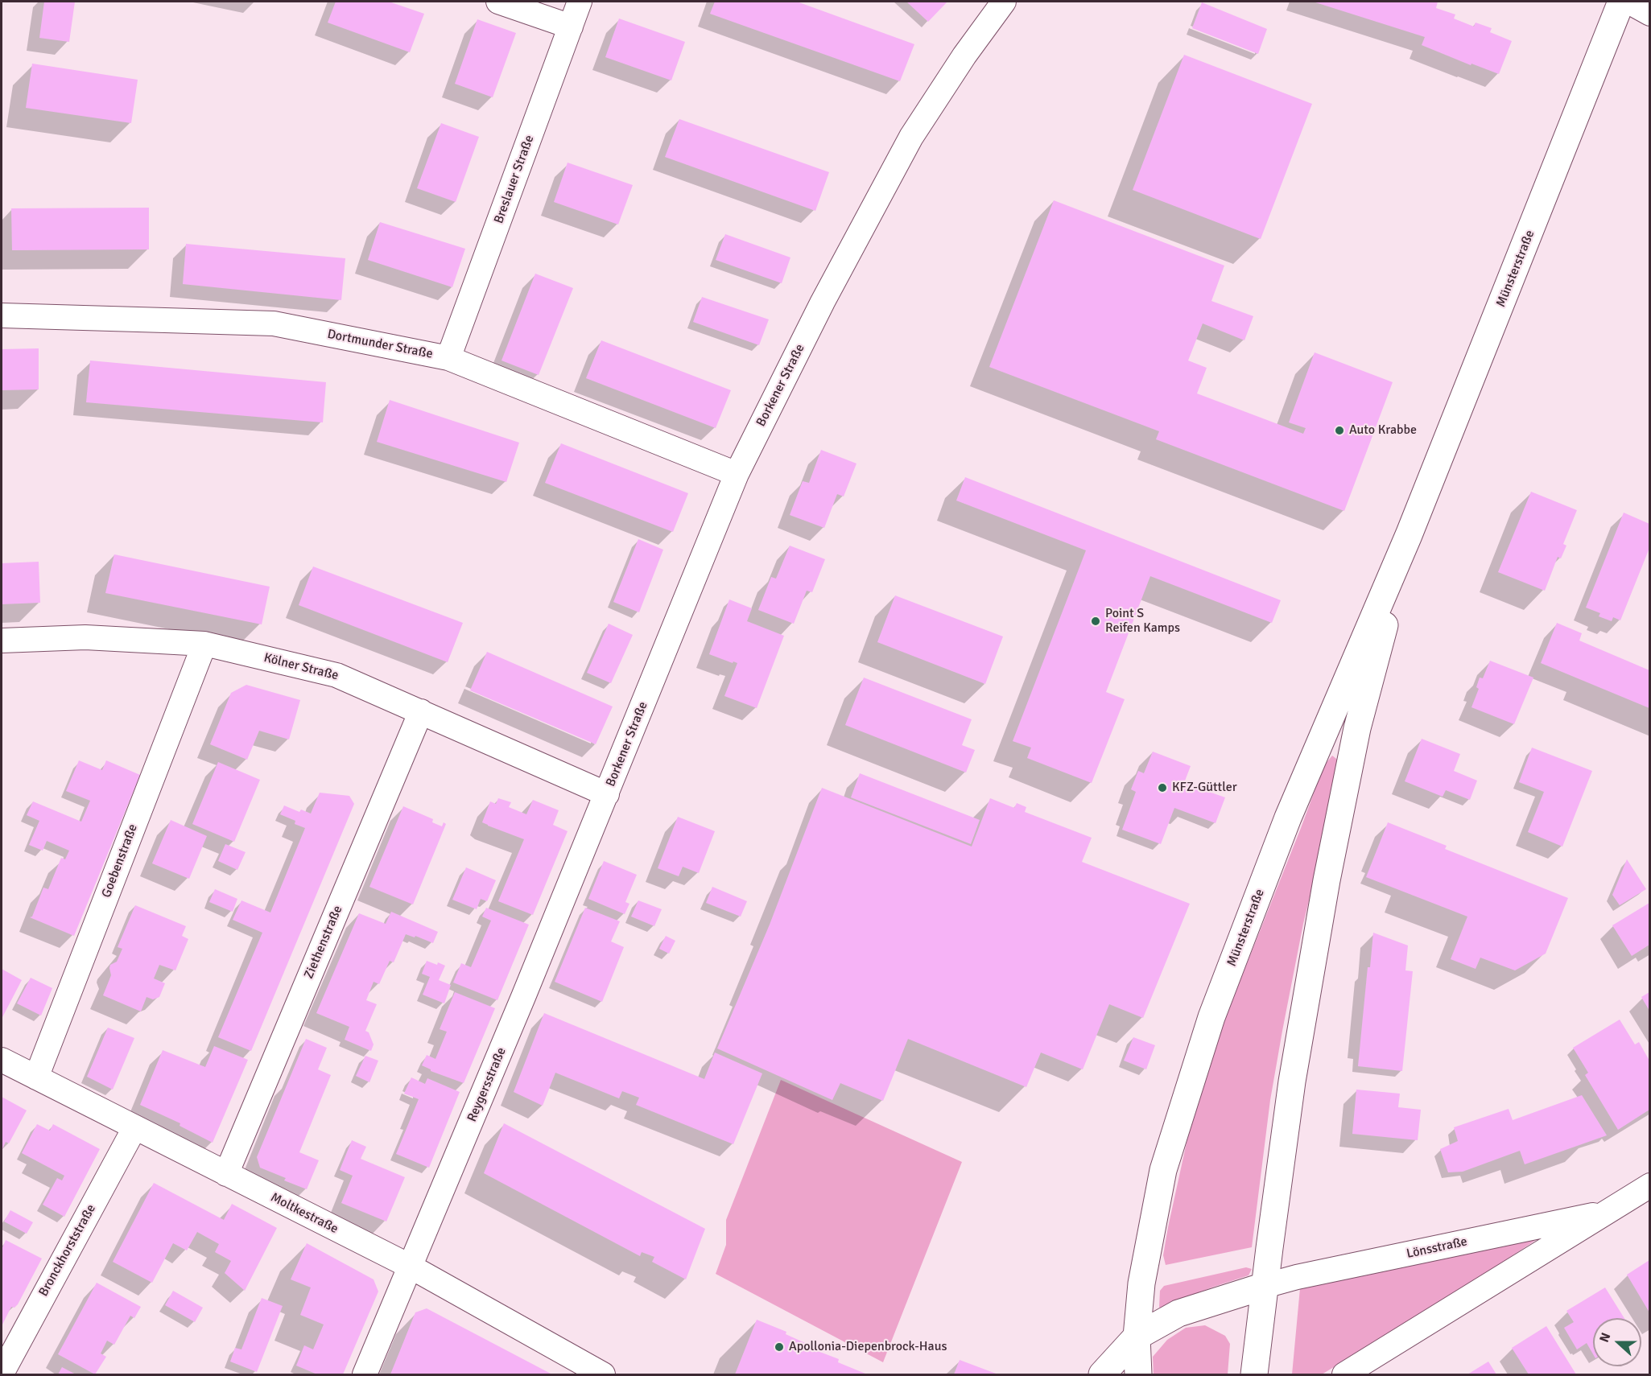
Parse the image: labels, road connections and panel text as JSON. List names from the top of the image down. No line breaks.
{"streets":{"main road":["Münsterstraße"],"street":["Breslauer Straße","Dortmunder Straße","Borkener Straße","Kölner Straße","Goebenstraße","Ziethenstraße","Reygersstraße","Moltkestraße","Lönsstraße","Bronckhorststraße"]},"crossings":[["Breslauer Straße","Dortmunder Straße"],["Münsterstraße","Lönsstraße"],["Dortmunder Straße","Borkener Straße"],["Borkener Straße","Kölner Straße"],["Borkener Straße","Reygersstraße"],["Kölner Straße","Goebenstraße"],["Kölner Straße","Ziethenstraße"],["Kölner Straße","Reygersstraße"],["Goebenstraße","Moltkestraße"],["Ziethenstraße","Moltkestraße"],["Reygersstraße","Moltkestraße"],["Moltkestraße","Bronckhorststraße"]],"places":["Auto Krabbe","Point S Reifen Kamps","KFZ-Güttler","Apollonia-Diepenbrock-Haus"],"north":"left"}
